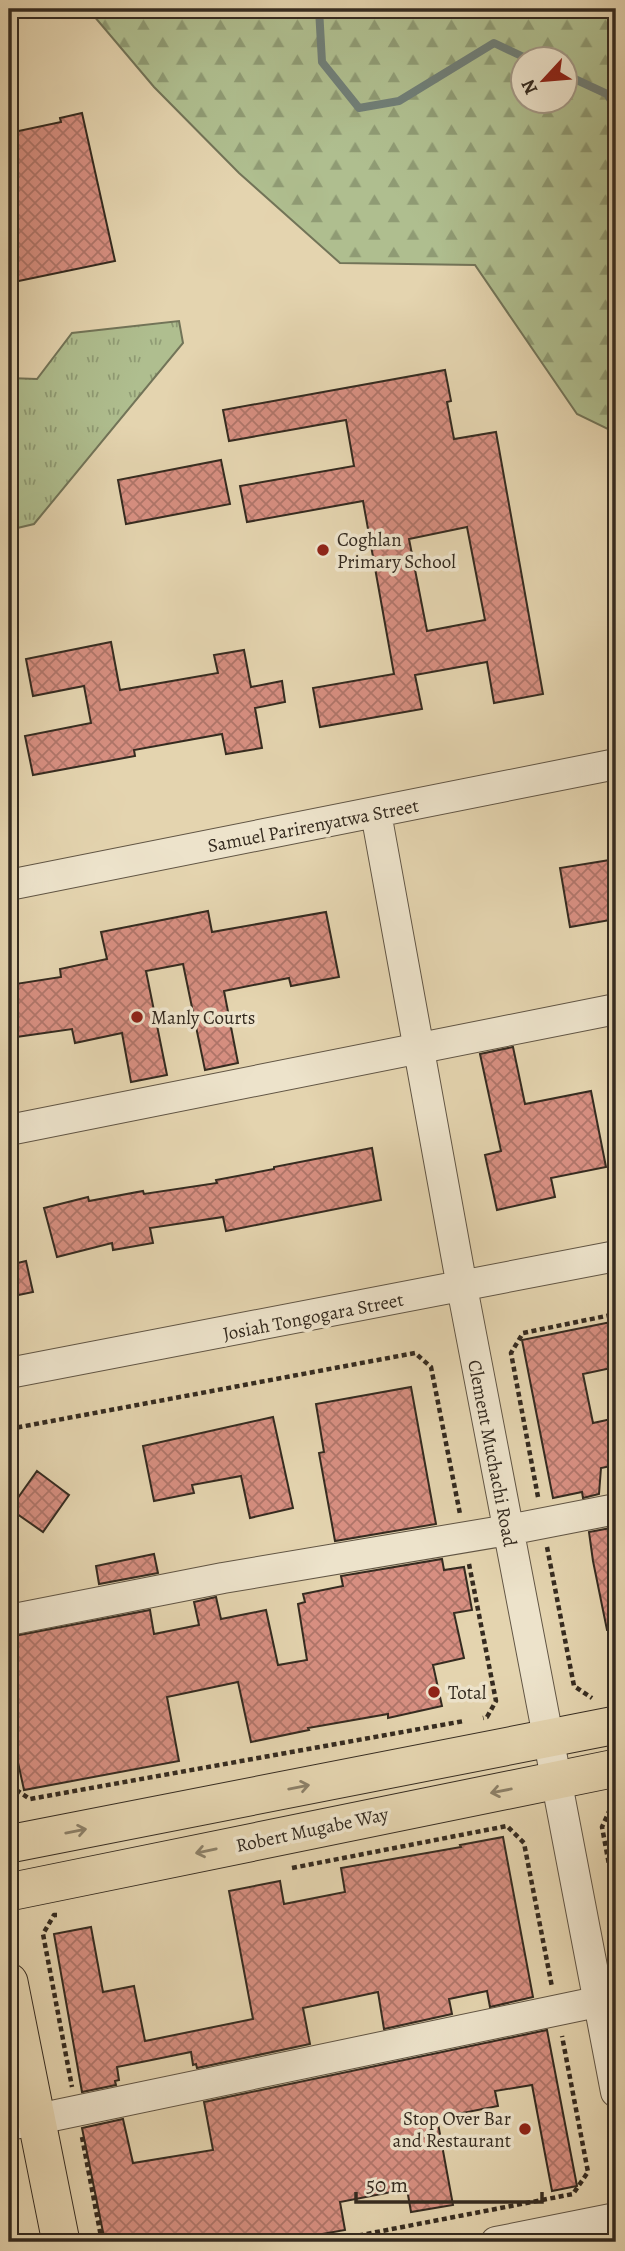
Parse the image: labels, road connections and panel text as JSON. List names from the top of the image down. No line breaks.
{"streets":{"main road":["Robert Mugabe Way"],"street":["Samuel Parirenyatwa Street","Josiah Tongogara Street","Clement Muchachi Road"]},"crossings":[["Samuel Parirenyatwa Street","Clement Muchachi Road"],["Josiah Tongogara Street","Clement Muchachi Road"],["Clement Muchachi Road","Robert Mugabe Way"]],"places":["Coghlan Primary School","Manly Courts","Total","Stop Over Bar and Restaurant"],"scale_bar":"50 m","north":"bottom left"}
